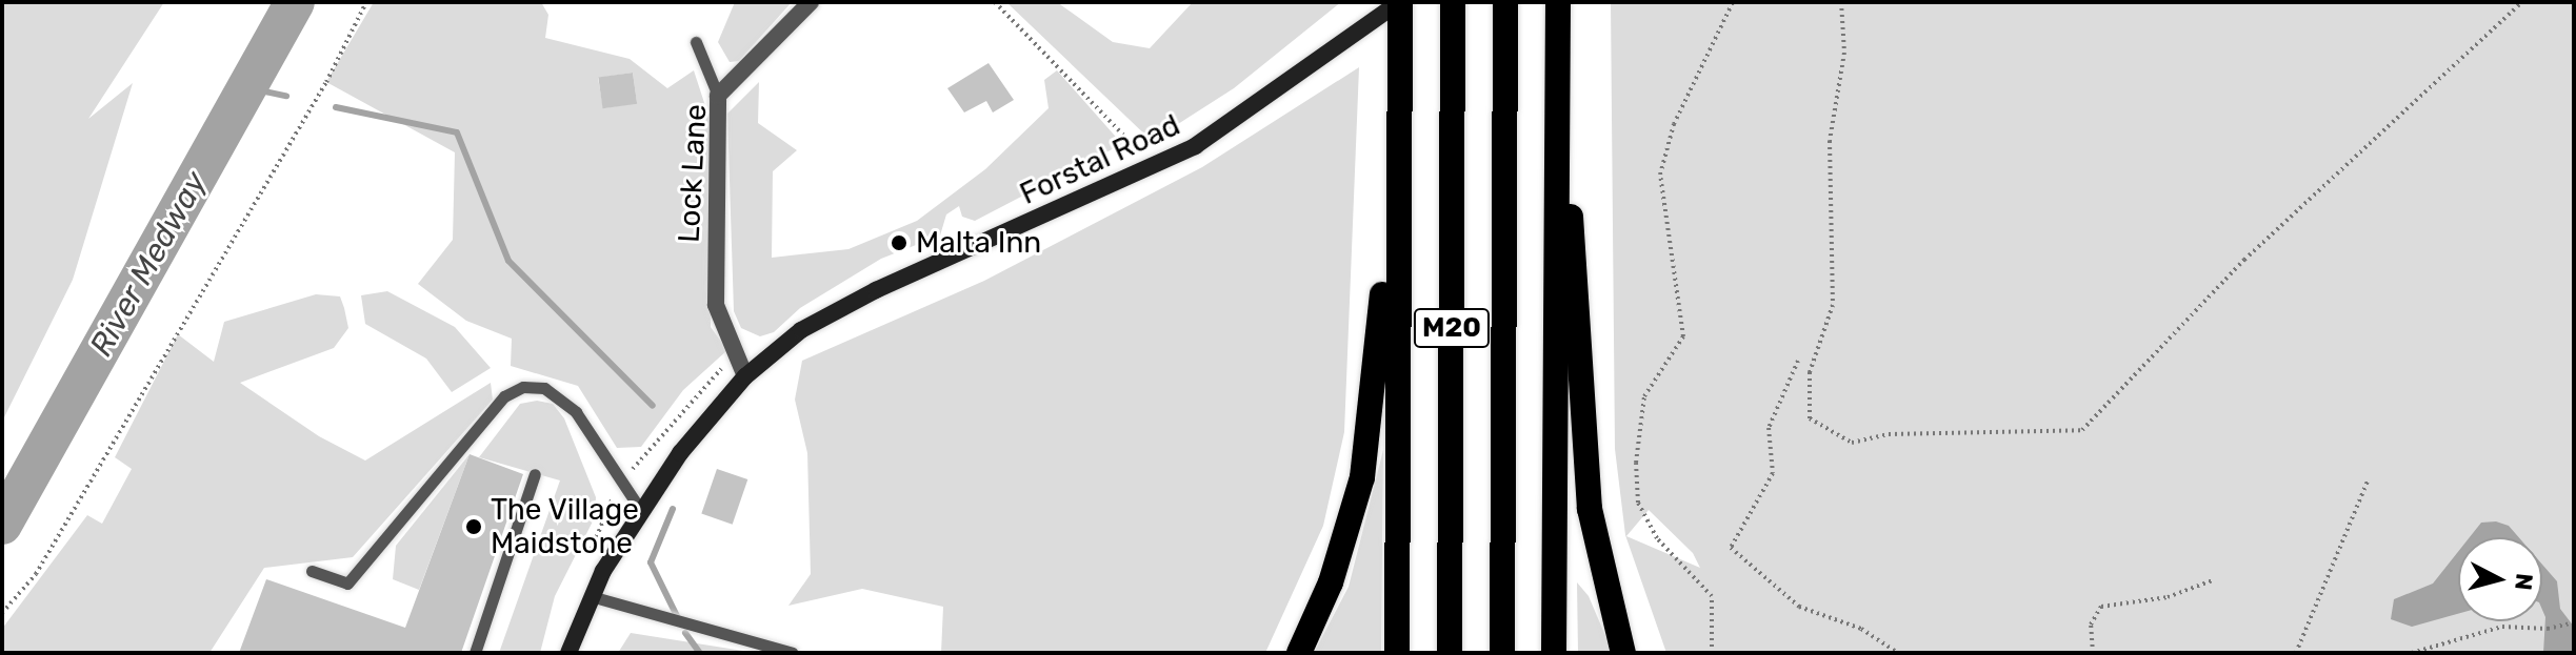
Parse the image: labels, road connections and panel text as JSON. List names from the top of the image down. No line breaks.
{"streets":{"highway":["M20"],"street":["Forstal Road","Lock Lane"]},"crossings":[["Forstal Road","Lock Lane"],["Forstal Road","M20"]],"water":["River Medway"],"places":["Malta Inn","The Village Maidstone"],"north":"right"}
